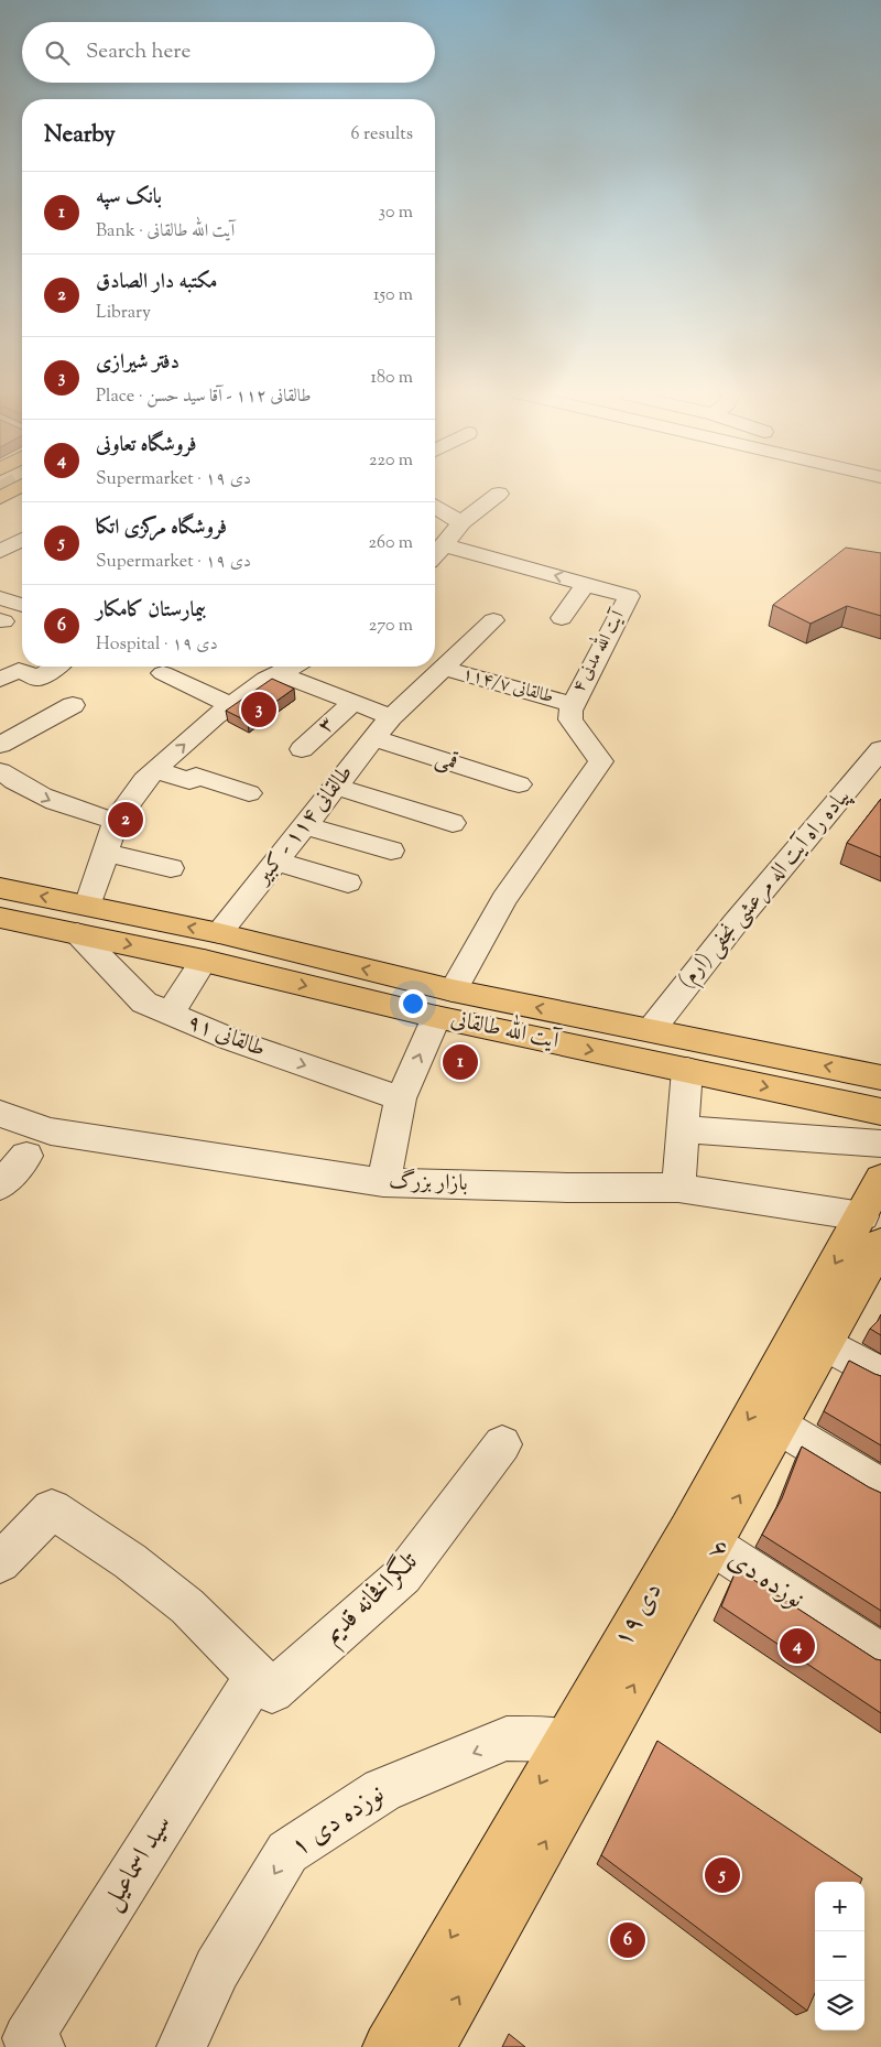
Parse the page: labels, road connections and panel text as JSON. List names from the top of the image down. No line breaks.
{"streets":{"main road":["آیت الله طالقانی","۱۹ دی"],"street":["۴ آیت الله مدنی","طالقانی ۱۱۴/۷","۳","قمی","طالقانی ۱۱۴ - کبیر","پیاده راه آیت اله مرعشی نجفی (ارم)","طالقانی ۹۱","بازار بزرگ","نوزده دی ۶","تلگرافخانه قدیم","نوزده دی ۱","سید اسماعیل"]},"crossings":[["۴ آیت الله مدنی","طالقانی ۱۱۴/۷"],["طالقانی ۱۱۴/۷","طالقانی ۱۱۴ - کبیر"],["قمی","طالقانی ۱۱۴ - کبیر"],["طالقانی ۱۱۴ - کبیر","آیت الله طالقانی"],["پیاده راه آیت اله مرعشی نجفی (ارم)","آیت الله طالقانی"],["آیت الله طالقانی","طالقانی ۹۱"],["بازار بزرگ","۱۹ دی"],["نوزده دی ۶","۱۹ دی"],["تلگرافخانه قدیم","سید اسماعیل"],["۱۹ دی","نوزده دی ۱"]],"one_way":["نوزده دی ۱"],"page":{"search":"Search here","heading":["Nearby","6 results"],"list":[{"mark":"1","name":"بانک سپه","note":"Bank · آیت الله طالقانی","value":"30 m"},{"mark":"2","name":"مکتبه دار الصادق","note":"Library","value":"150 m"},{"mark":"3","name":"دفتر شیرازی","note":"Place · طالقانی ۱۱۲ - آقا سید حسن","value":"180 m"},{"mark":"4","name":"فروشگاه تعاونی","note":"Supermarket · ۱۹ دی","value":"220 m"},{"mark":"5","name":"فروشگاه مرکزی اتکا","note":"Supermarket · ۱۹ دی","value":"260 m"},{"mark":"6","name":"بیمارستان کامکار","note":"Hospital · ۱۹ دی","value":"270 m"}],"pins":["3","2","1","4","5","6"],"map_buttons":["+","−"]}}
